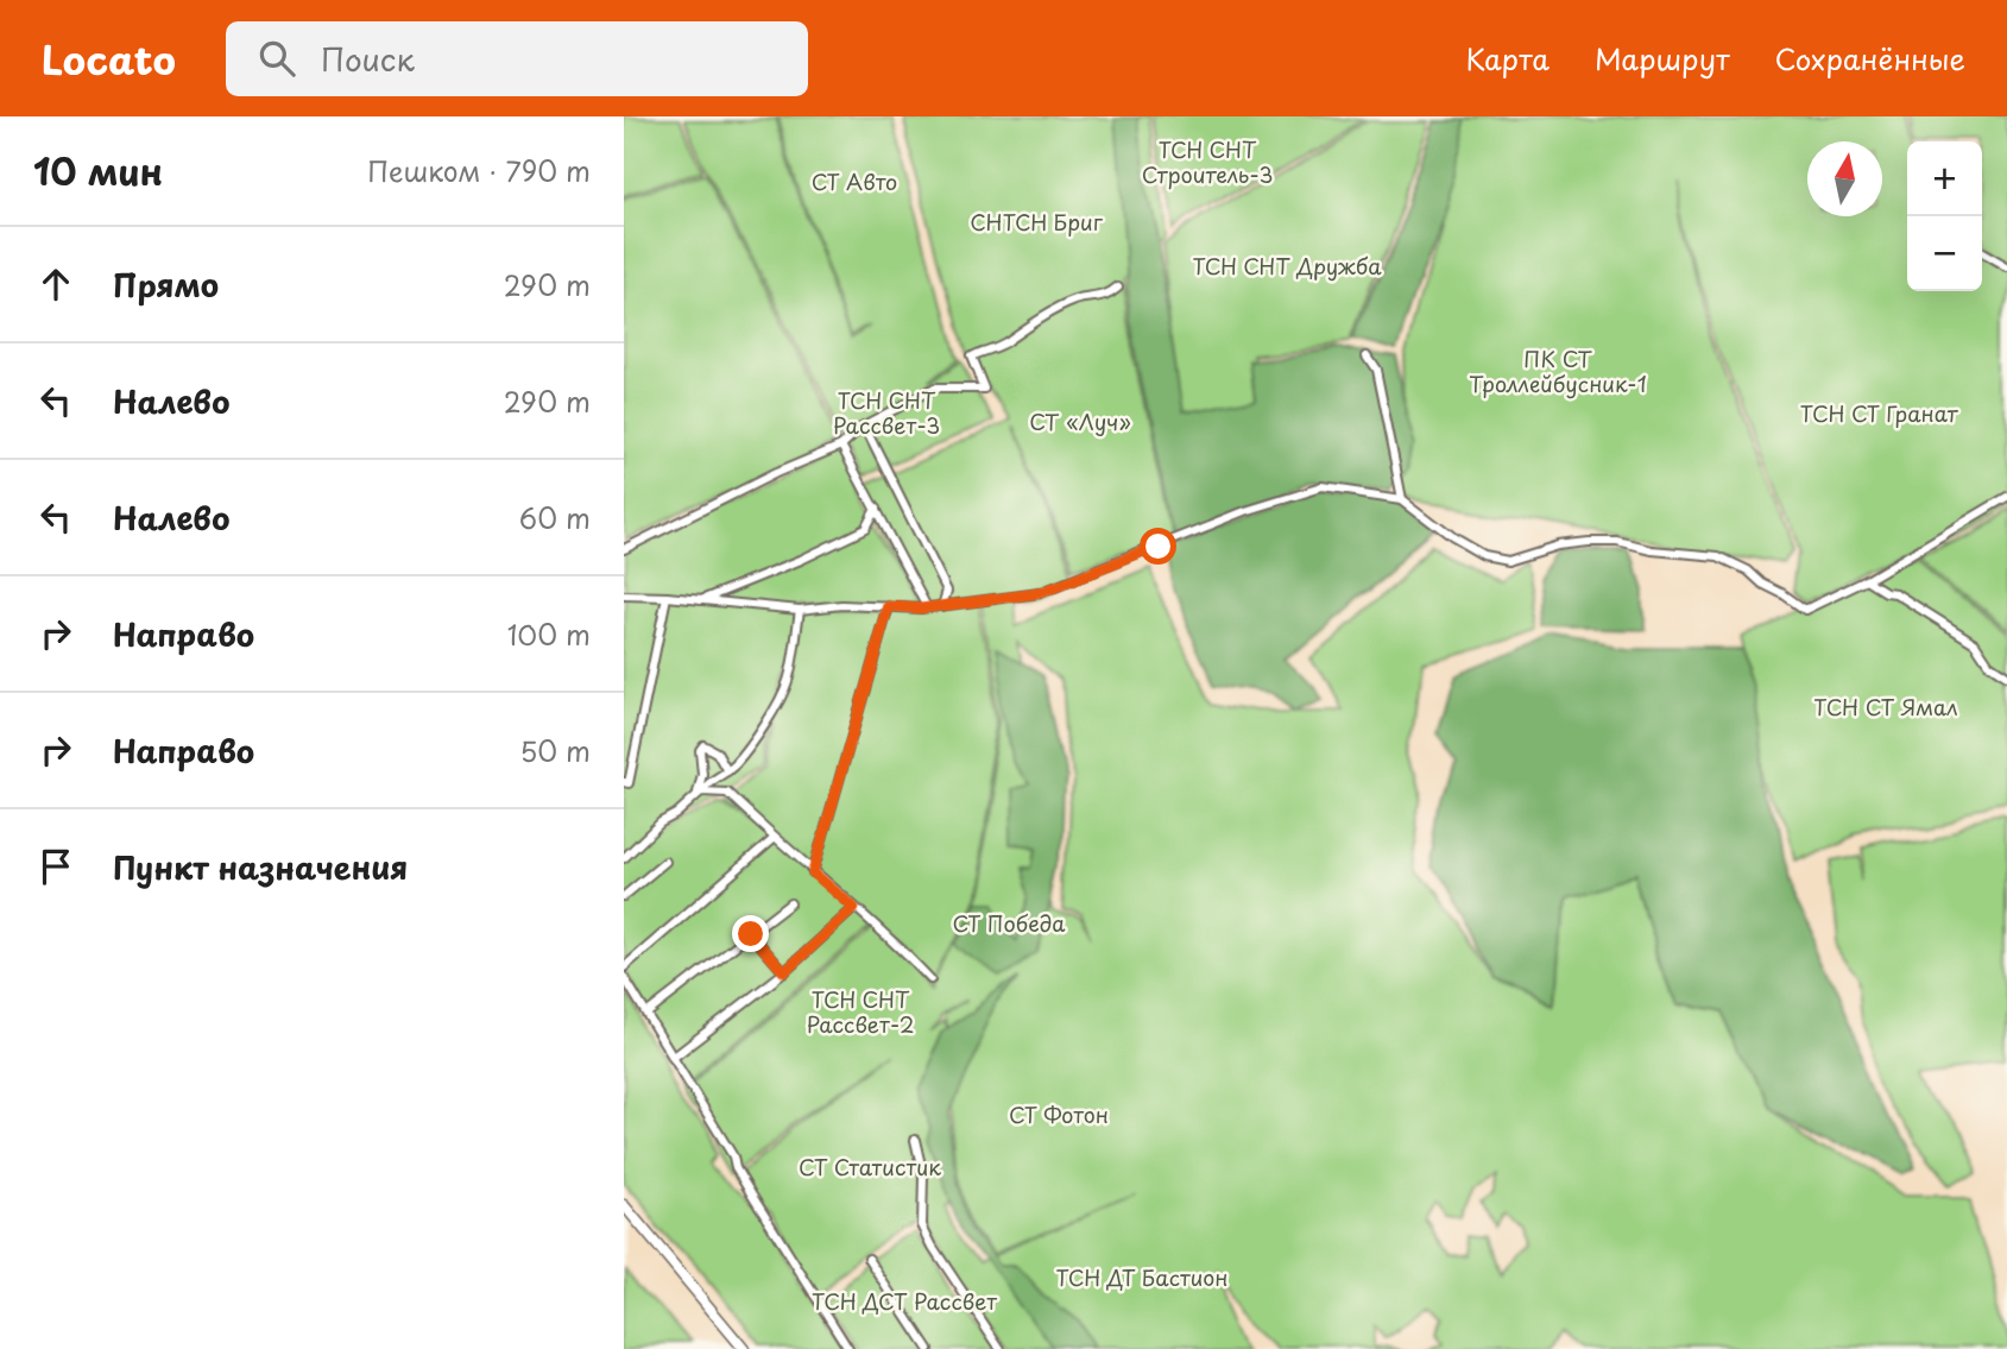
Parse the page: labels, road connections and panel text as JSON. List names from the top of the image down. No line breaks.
{"parks":["ТСН СНТ Строитель-3","СТ Авто","СНТСН Бриг","ТСН СНТ Дружба","ПК СТ Троллейбусник-1","ТСН СНТ Рассвет-3","ТСН СТ Гранат","СТ «Луч»","ТСН СТ Ямал","СТ Победа","ТСН СНТ Рассвет-2","СТ Фотон","СТ Статистик","ТСН ДТ Бастион","ТСН ДСТ Рассвет"],"north":"top","page":{"header":"Locato","search":"Поиск","nav":["Карта","Маршрут","Сохранённые"],"heading":["10 мин","Пешком · 790 m"],"map_buttons":["+","−"],"list":[["Прямо","290 m"],["Налево","290 m"],["Налево","60 m"],["Направо","100 m"],["Направо","50 m"],"Пункт назначения"]}}
